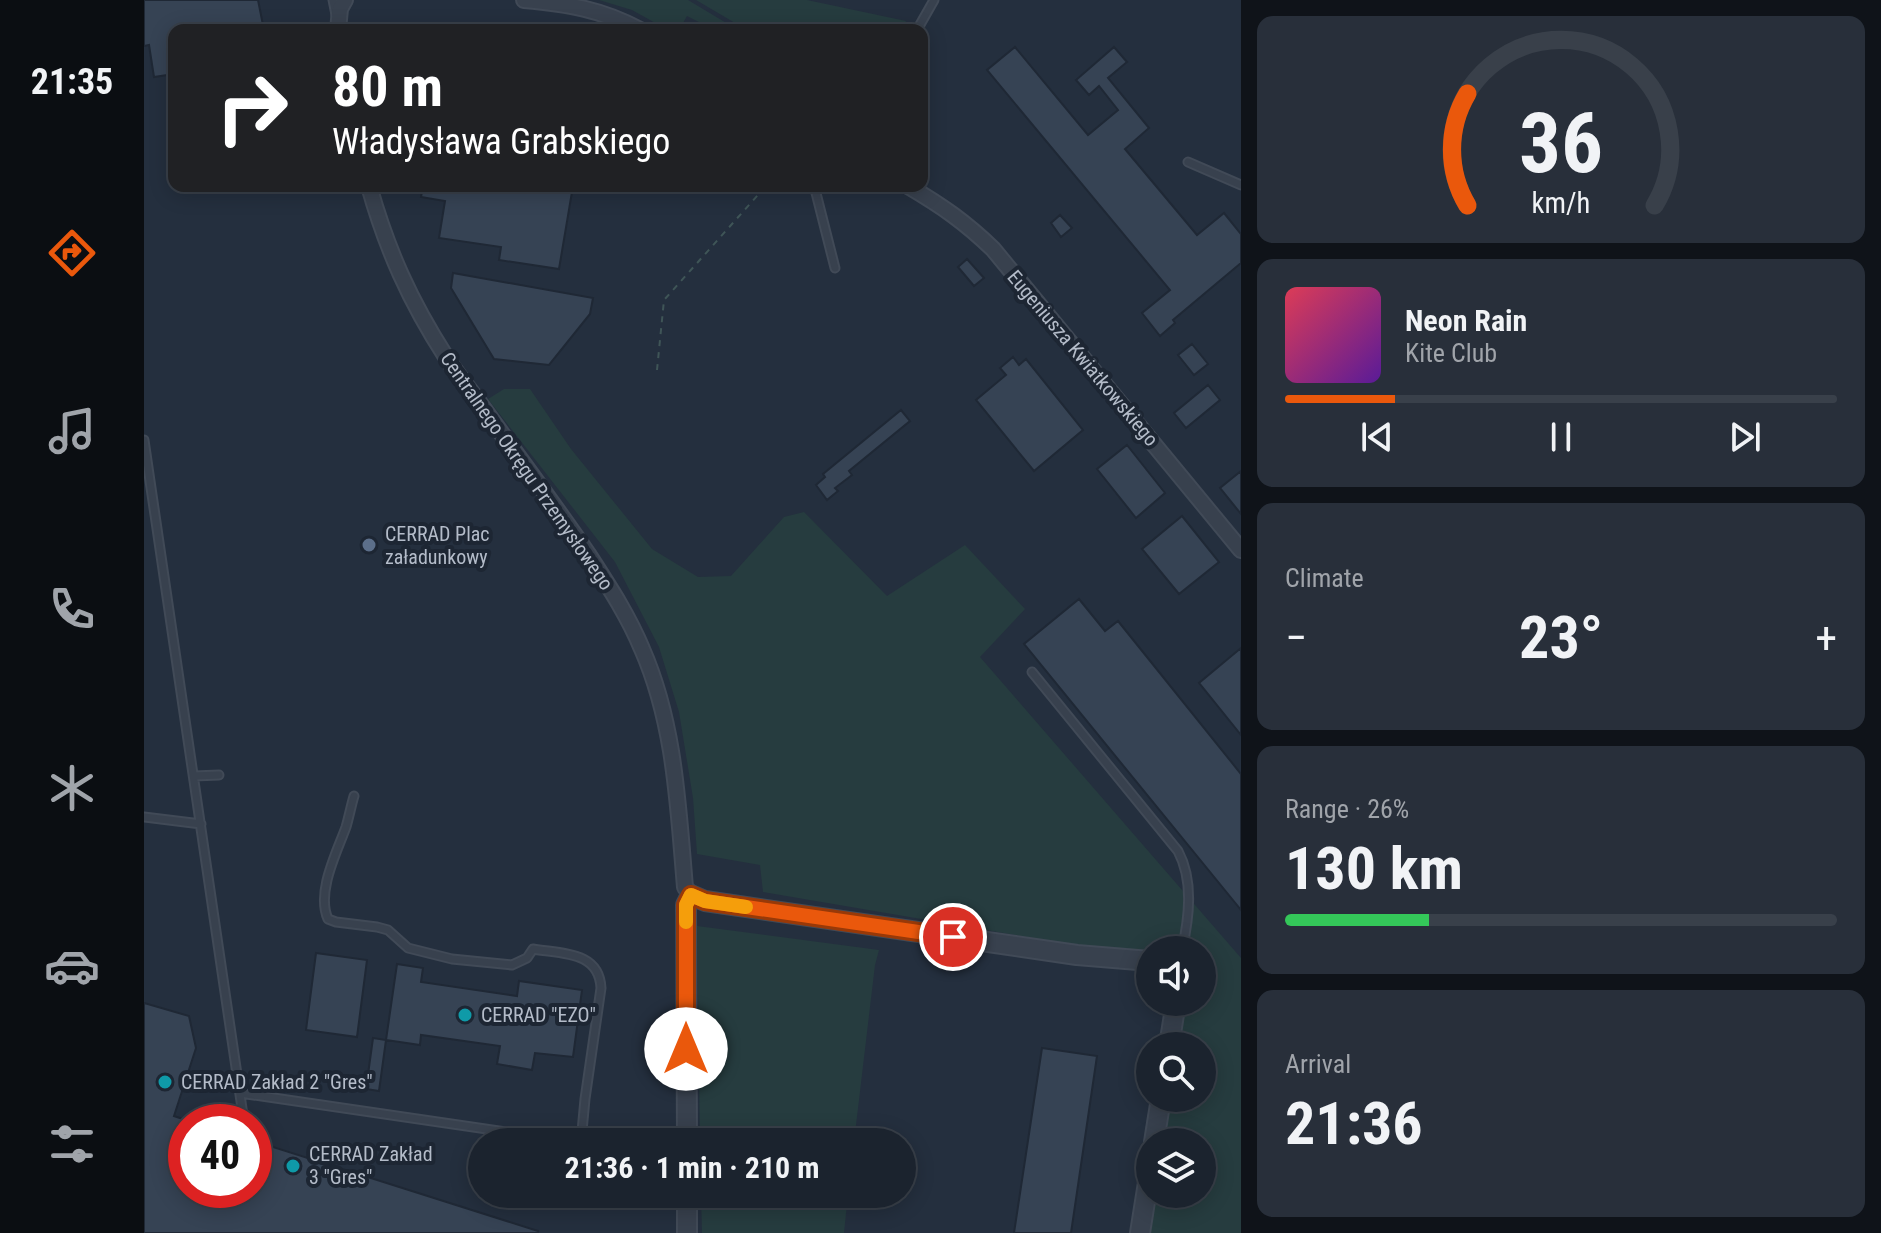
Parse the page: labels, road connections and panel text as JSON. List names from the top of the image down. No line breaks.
{"streets":{"street":["Eugeniusza Kwiatkowskiego","Centralnego Okręgu Przemysłowego"]},"places":["CERRAD Plac załadunkowy","CERRAD \"EZO\"","CERRAD Zakład 2 \"Gres\"","CERRAD Zakład 3 \"Gres\""],"page":{"tabs":"21:35","turn":["80 m","Władysława Grabskiego"],"song":["Neon Rain","Kite Club"],"tile":["Climate",["Range · 26%","130 km"],["Arrival","21:36"]],"heat":["−","23°","+"],"limit":"40","trip":"21:36 · 1 min · 210 m","gauge":["36","km/h"]}}
